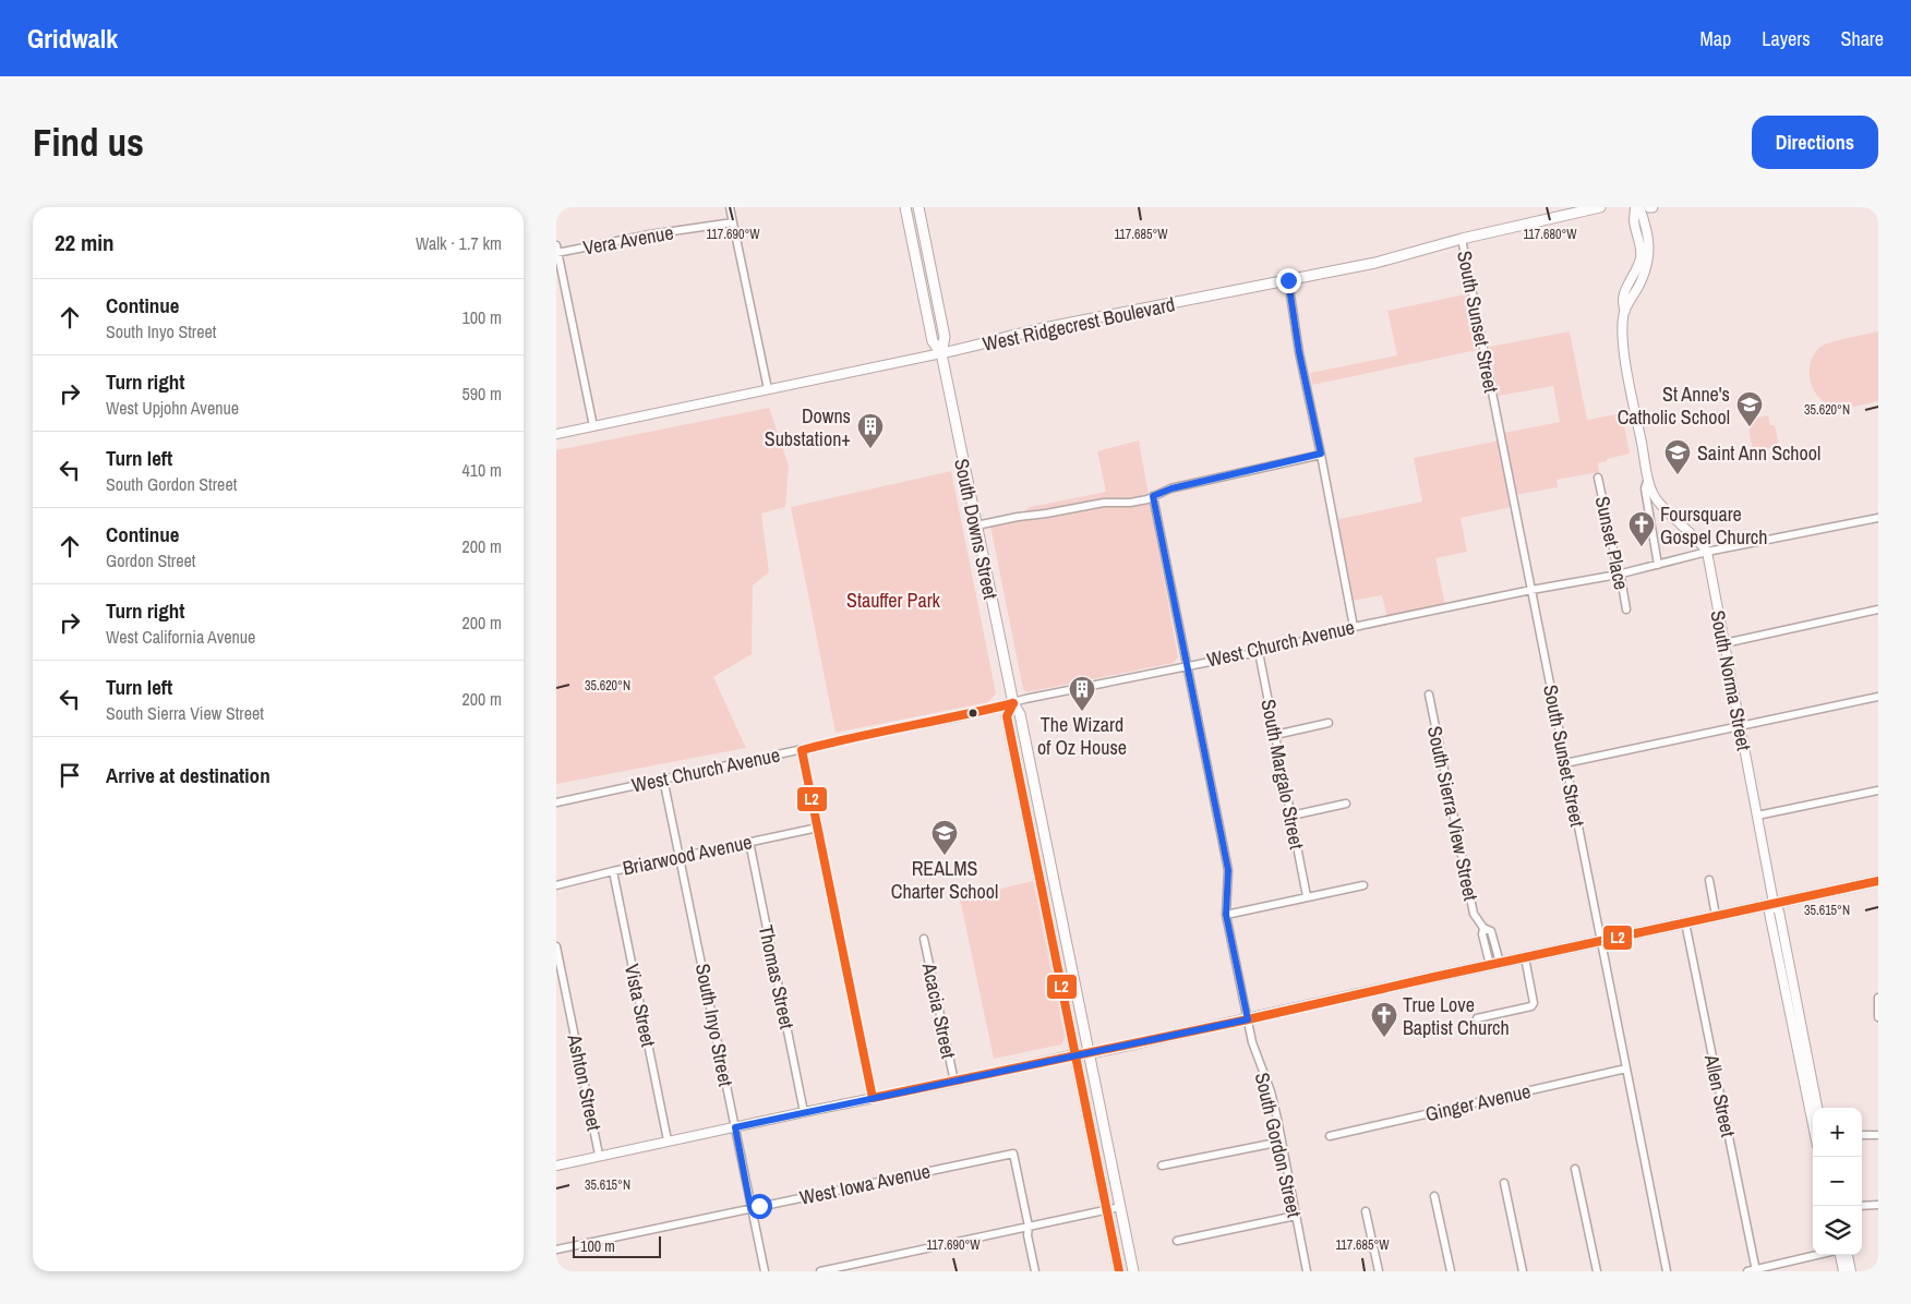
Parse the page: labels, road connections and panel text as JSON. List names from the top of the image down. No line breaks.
{"streets":{"main road":["West Ridgecrest Boulevard","South Downs Street"],"street":["Vera Avenue","South Sunset Street","Sunset Place","West Church Avenue","South Norma Street","South Margalo Street","South Sierra View Street","Briarwood Avenue","Thomas Street","Vista Street","Acacia Street","South Inyo Street","Ashton Street","Allen Street","Ginger Avenue","South Gordon Street","West Iowa Avenue"]},"crossings":[["South Sunset Street","West Ridgecrest Boulevard"],["South Sunset Street","West Church Avenue"],["South Sunset Street","Ginger Avenue"],["West Ridgecrest Boulevard","South Downs Street"],["South Downs Street","West Church Avenue"],["Sunset Place","West Church Avenue"],["West Church Avenue","South Norma Street"],["West Church Avenue","South Margalo Street"],["West Church Avenue","South Inyo Street"],["West Church Avenue","South Gordon Street"],["Briarwood Avenue","Thomas Street"],["Briarwood Avenue","Vista Street"],["Briarwood Avenue","South Inyo Street"],["South Inyo Street","West Iowa Avenue"]],"parks":["Stauffer Park"],"places":{"school or university":["St Anne's Catholic School","Saint Ann School","REALMS Charter School"],"building":["Downs Substation+","The Wizard of Oz House"],"church":["Foursquare Gospel Church","True Love Baptist Church"]},"lines":["transit line L2"],"scale_bar":"100 m","page":{"header":"Gridwalk","nav":["Map","Layers","Share"],"buttons":"Directions","title":"Find us","heading":["22 min","Walk · 1.7 km"],"list":[["Continue","South Inyo Street","100 m"],["Turn right","West Upjohn Avenue","590 m"],["Turn left","South Gordon Street","410 m"],["Continue","Gordon Street","200 m"],["Turn right","West California Avenue","200 m"],["Turn left","South Sierra View Street","200 m"],"Arrive at destination"],"map_buttons":["+","−"],"scale":"100 m"},"coordinates":["117.690°W","117.685°W","117.680°W","35.620°N","35.615°N"]}
